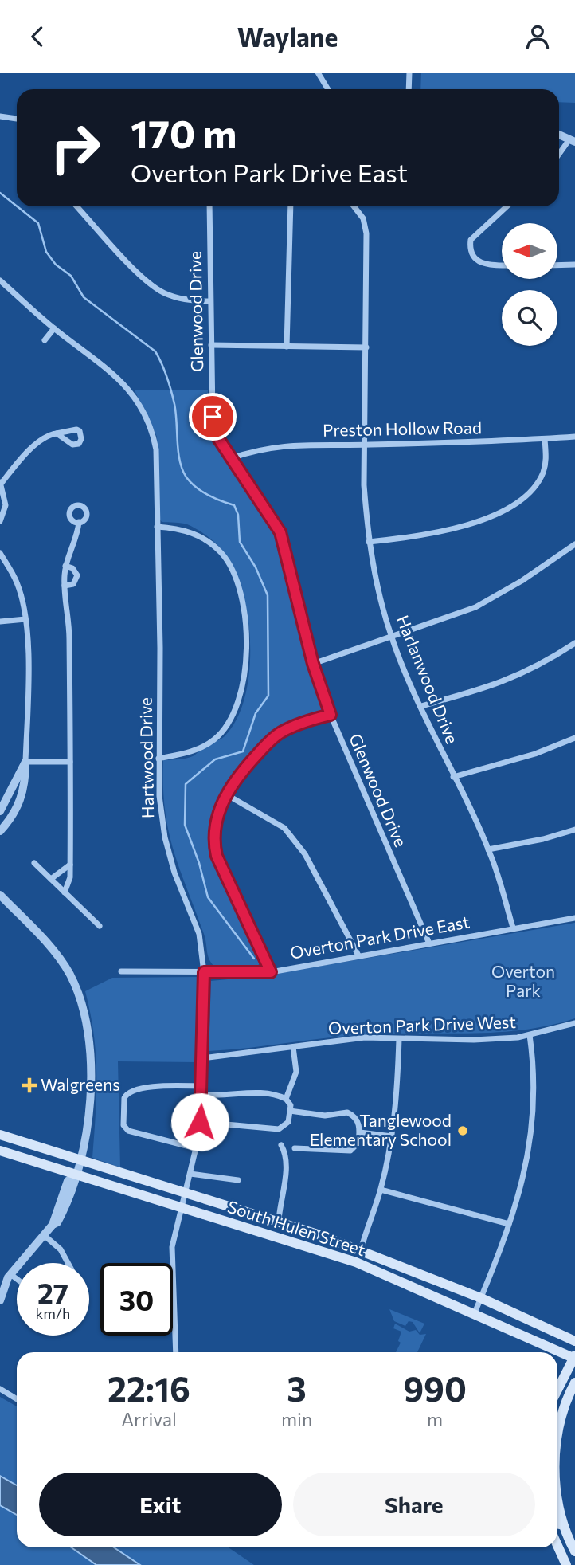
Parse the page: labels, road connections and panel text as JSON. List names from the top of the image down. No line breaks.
{"streets":{"main road":["South Hulen Street"],"street":["Glenwood Drive","Preston Hollow Road","Harlanwood Drive","Hartwood Drive","Overton Park Drive East","Overton Park Drive West"]},"crossings":[["Glenwood Drive","Preston Hollow Road"],["Glenwood Drive","Overton Park Drive East"],["Preston Hollow Road","Harlanwood Drive"],["Harlanwood Drive","Overton Park Drive East"],["Hartwood Drive","Overton Park Drive East"],["Hartwood Drive","Overton Park Drive West"],["Hartwood Drive","South Hulen Street"]],"parks":["Overton Park"],"places":{"health":["Walgreens"],"other":["Tanglewood Elementary School"]},"north":"left","page":{"header":"Waylane","turn":["170 m","Overton Park Drive East"],"speed":"27 km/h","limit":"30","eta":["22:16","Arrival","3","min","990","m"],"buttons":["Exit","Share"]}}
